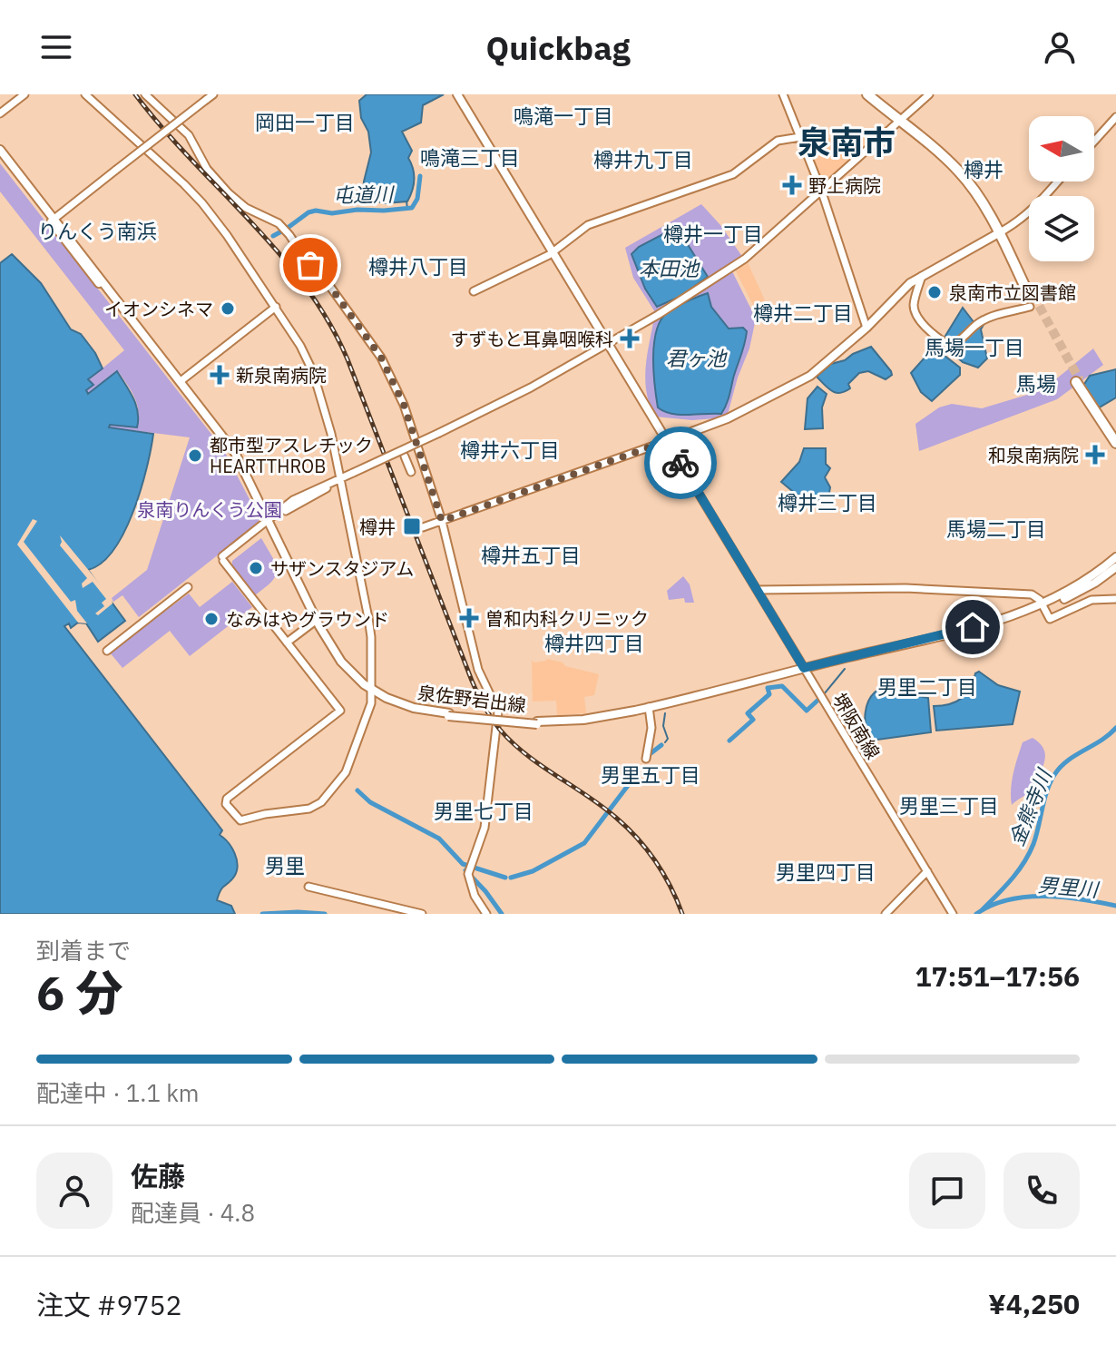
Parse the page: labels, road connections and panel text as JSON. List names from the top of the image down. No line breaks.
{"streets":{"main road":["泉佐野岩出線"],"street":["堺阪南線"]},"crossings":[["泉佐野岩出線","堺阪南線"]],"districts":["鳴滝一丁目","岡田一丁目","泉南市","鳴滝三丁目","樽井九丁目","樽井","りんくう南浜","樽井一丁目","樽井八丁目","樽井二丁目","馬場一丁目","馬場","樽井六丁目","樽井三丁目","馬場二丁目","樽井五丁目","樽井四丁目","男里二丁目","男里五丁目","男里三丁目","男里七丁目","男里","男里四丁目"],"water":["屯道川","本田池","君ヶ池","金熊寺川","男里川"],"parks":["泉南りんくう公園"],"places":{"health":["野上病院","すずもと耳鼻咽喉科","新泉南病院","和泉南病院","曽和内科クリニック"],"other":["泉南市立図書館","イオンシネマ","都市型アスレチック HEARTTHROB","サザンスタジアム","なみはやグラウンド"],"transit":["樽井"]},"north":"left","page":{"header":"Quickbag","heading":["6 分","到着まで","17:51–17:56"],"panel":["佐藤","配達員 · 4.8","注文 #9752","¥4,250"],"bar":"配達中 · 1.1 km"}}
